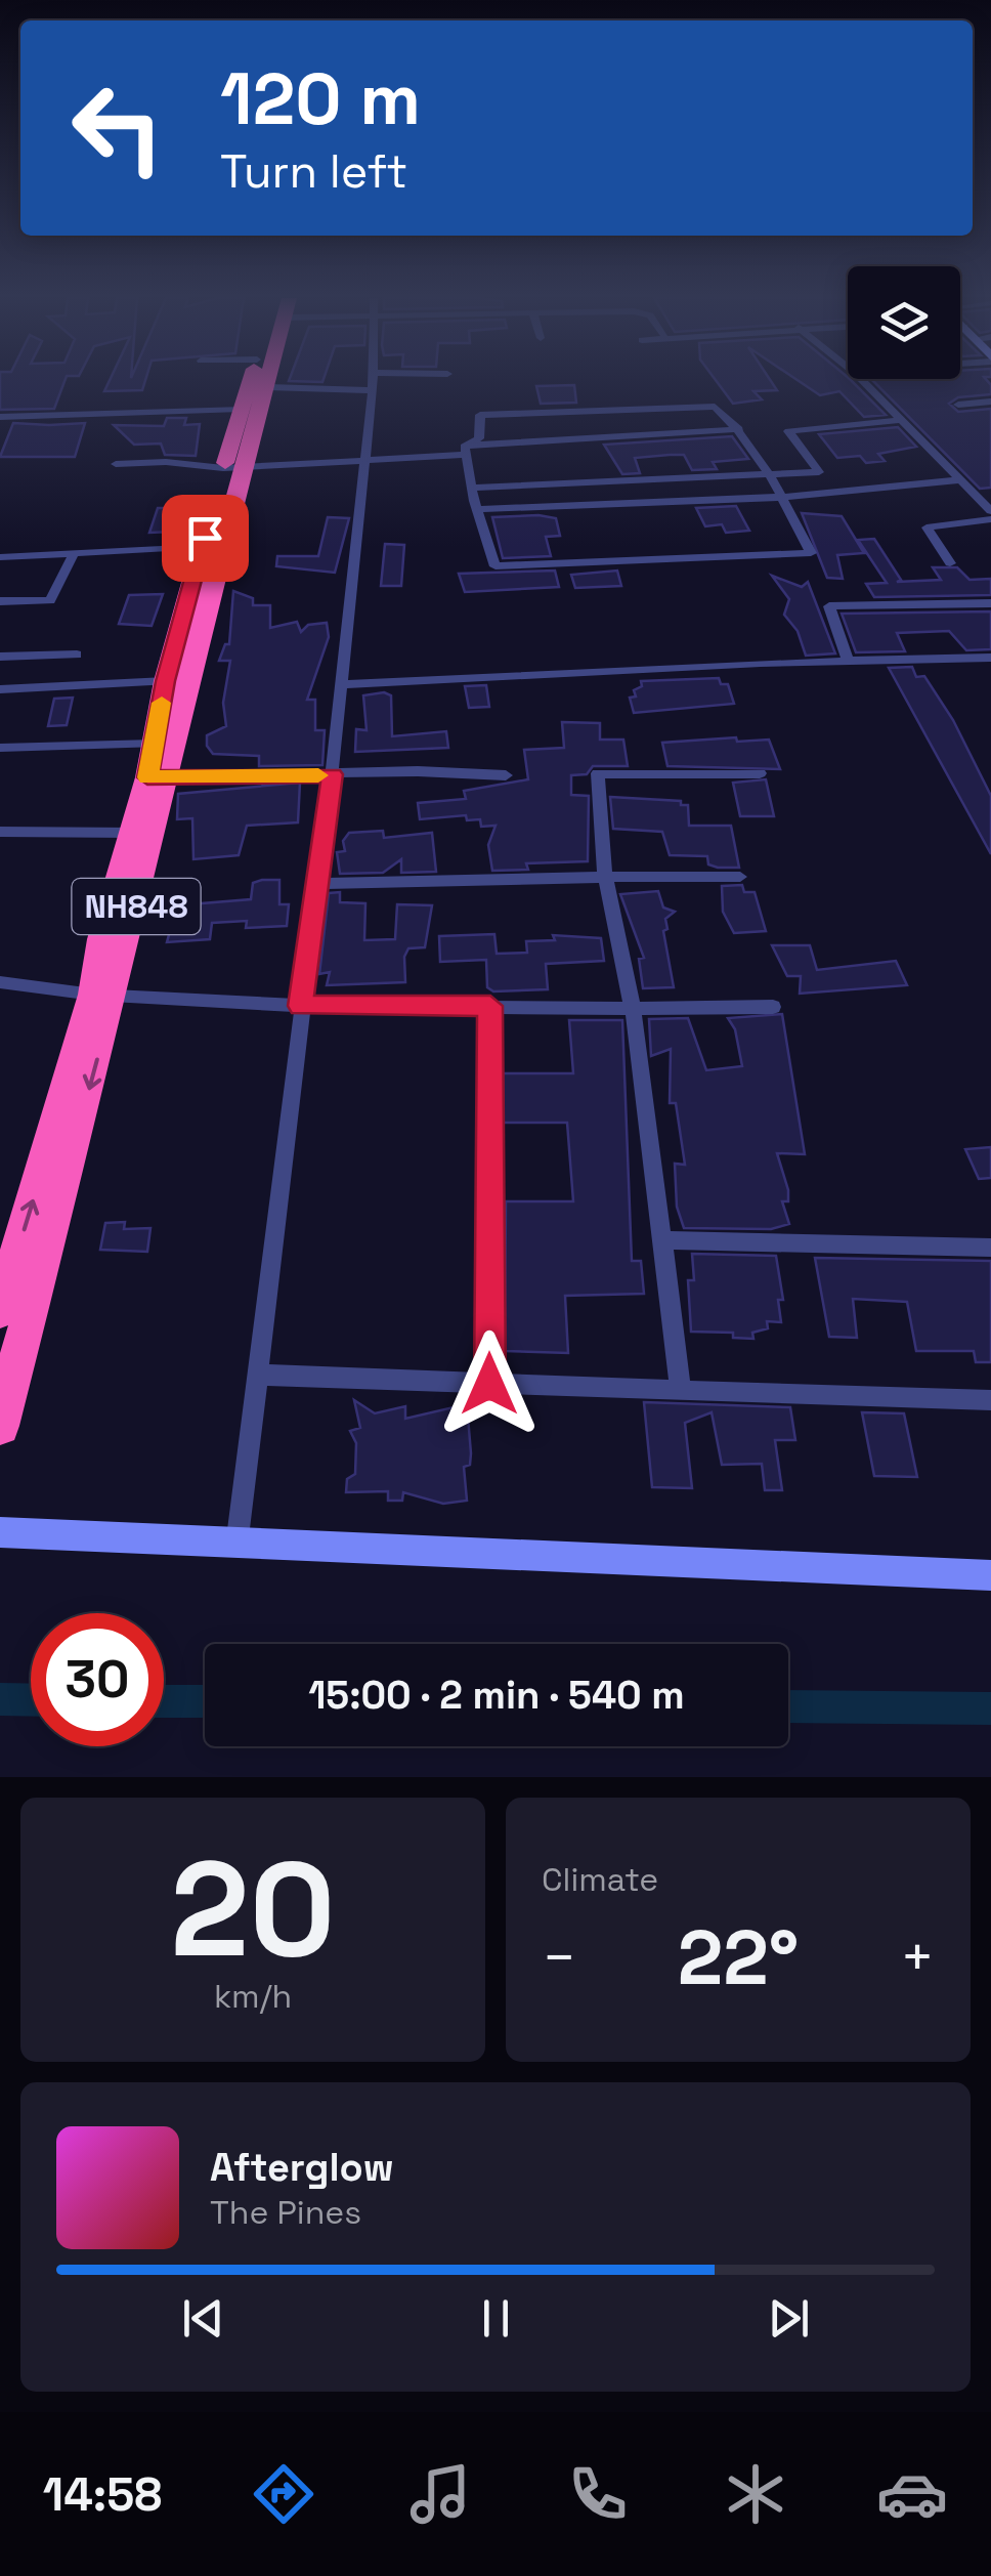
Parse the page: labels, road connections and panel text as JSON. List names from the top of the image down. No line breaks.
{"streets":{"highway":["NH848"]},"page":{"turn":["120 m","Turn left"],"limit":"30","trip":"15:00 · 2 min · 540 m","tile":[["20","km/h"],"Climate"],"heat":["−","22°","+"],"song":["Afterglow","The Pines"],"tabs":"14:58"}}
